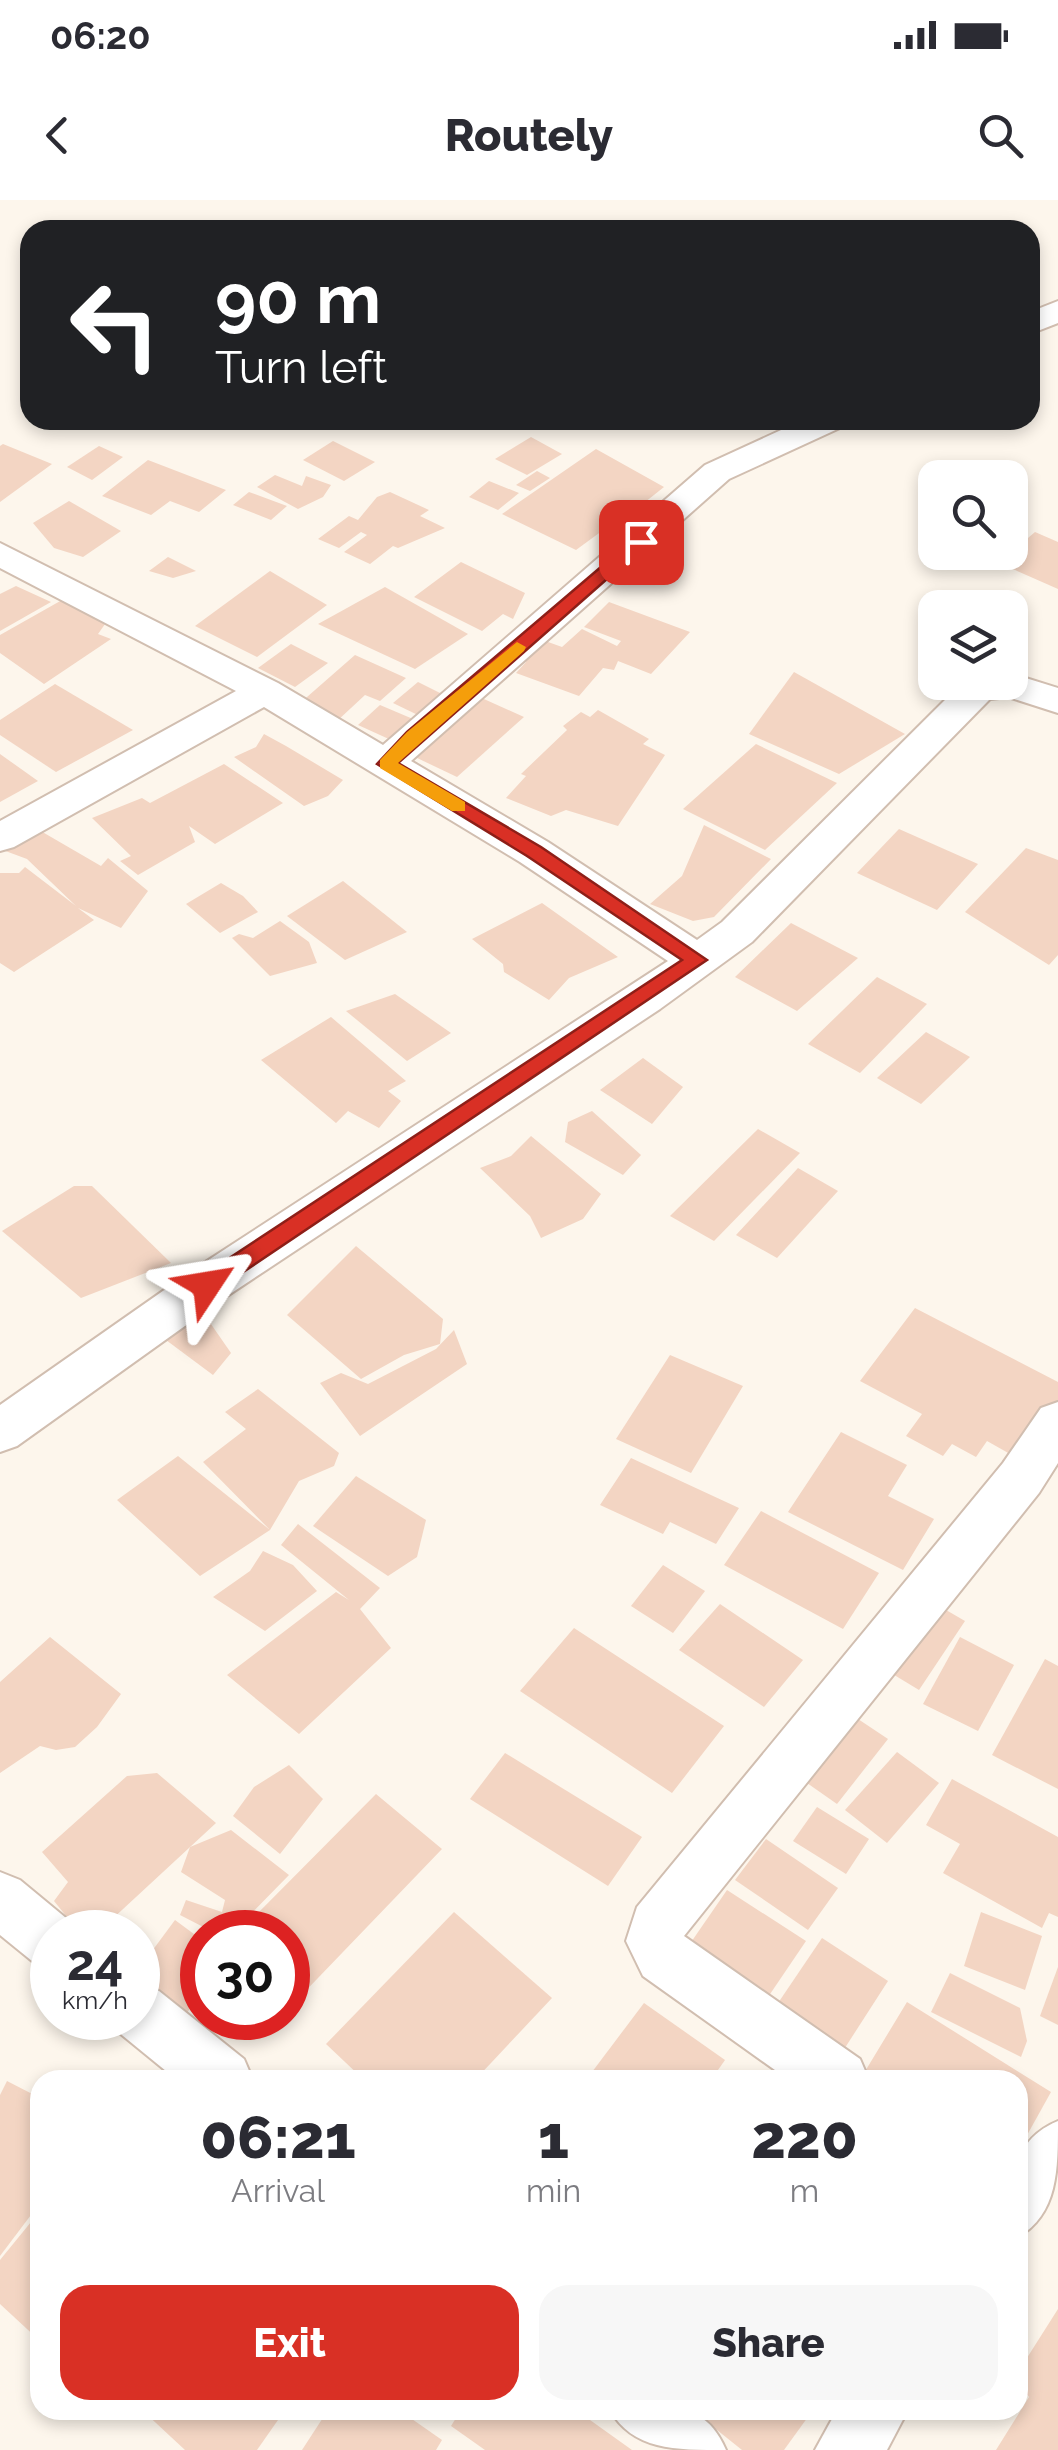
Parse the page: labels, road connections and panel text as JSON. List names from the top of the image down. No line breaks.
{"page":{"status":"06:20","header":"Routely","turn":["90 m","Turn left"],"speed":"24 km/h","limit":"30","eta":["06:21","Arrival","1","min","220","m"],"buttons":["Exit","Share"]}}
